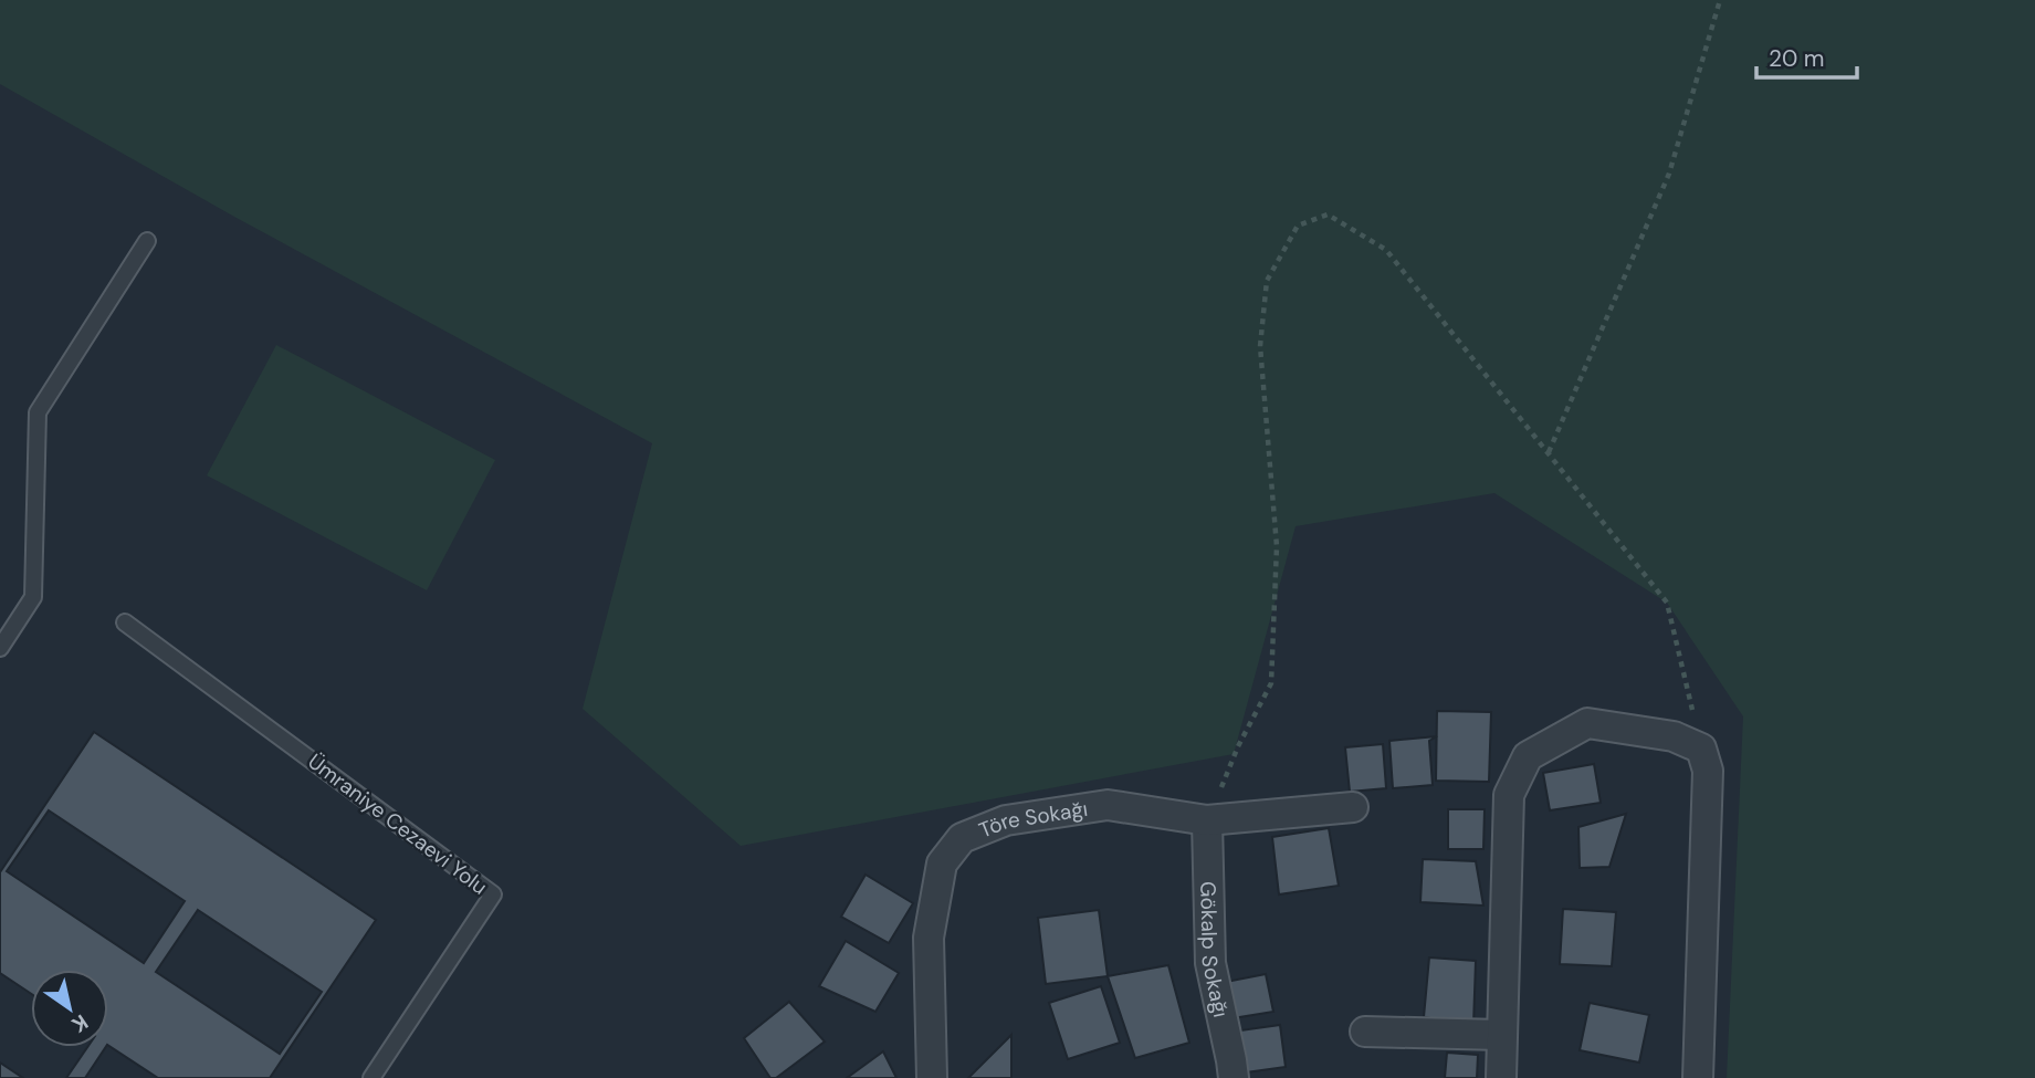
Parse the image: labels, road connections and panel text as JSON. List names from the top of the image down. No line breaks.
{"streets":{"street":["Töre Sokağı","Gökalp Sokağı"],"lane":["Ümraniye Cezaevi Yolu"]},"crossings":[["Töre Sokağı","Gökalp Sokağı"]],"scale_bar":"20 m","north":"bottom right"}
